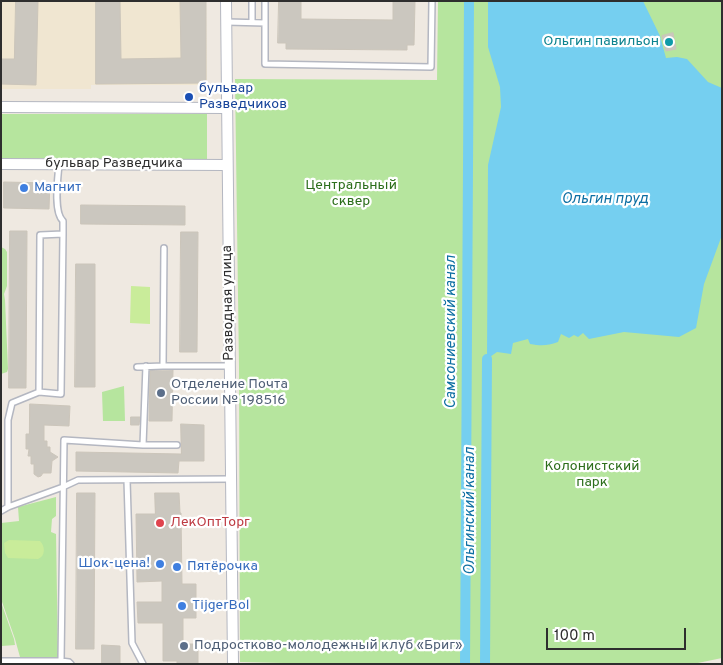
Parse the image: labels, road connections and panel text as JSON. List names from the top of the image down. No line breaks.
{"streets":{"street":["бульвар Разведчика","Разводная улица"]},"crossings":[["бульвар Разведчика","Разводная улица"]],"water":["Ольгин пруд","Самсониевский канал","Ольгинский канал"],"parks":["Центральный сквер","Колонистский парк"],"places":["Ольгин павильон","бульвар Разведчиков","Магнит","Отделение Почта России № 198516","ЛекОптТорг","Шок-цена!","Пятёрочка","TijgerBol","Подростково-молодежный клуб «Бриг»"],"scale_bar":"100 m"}
